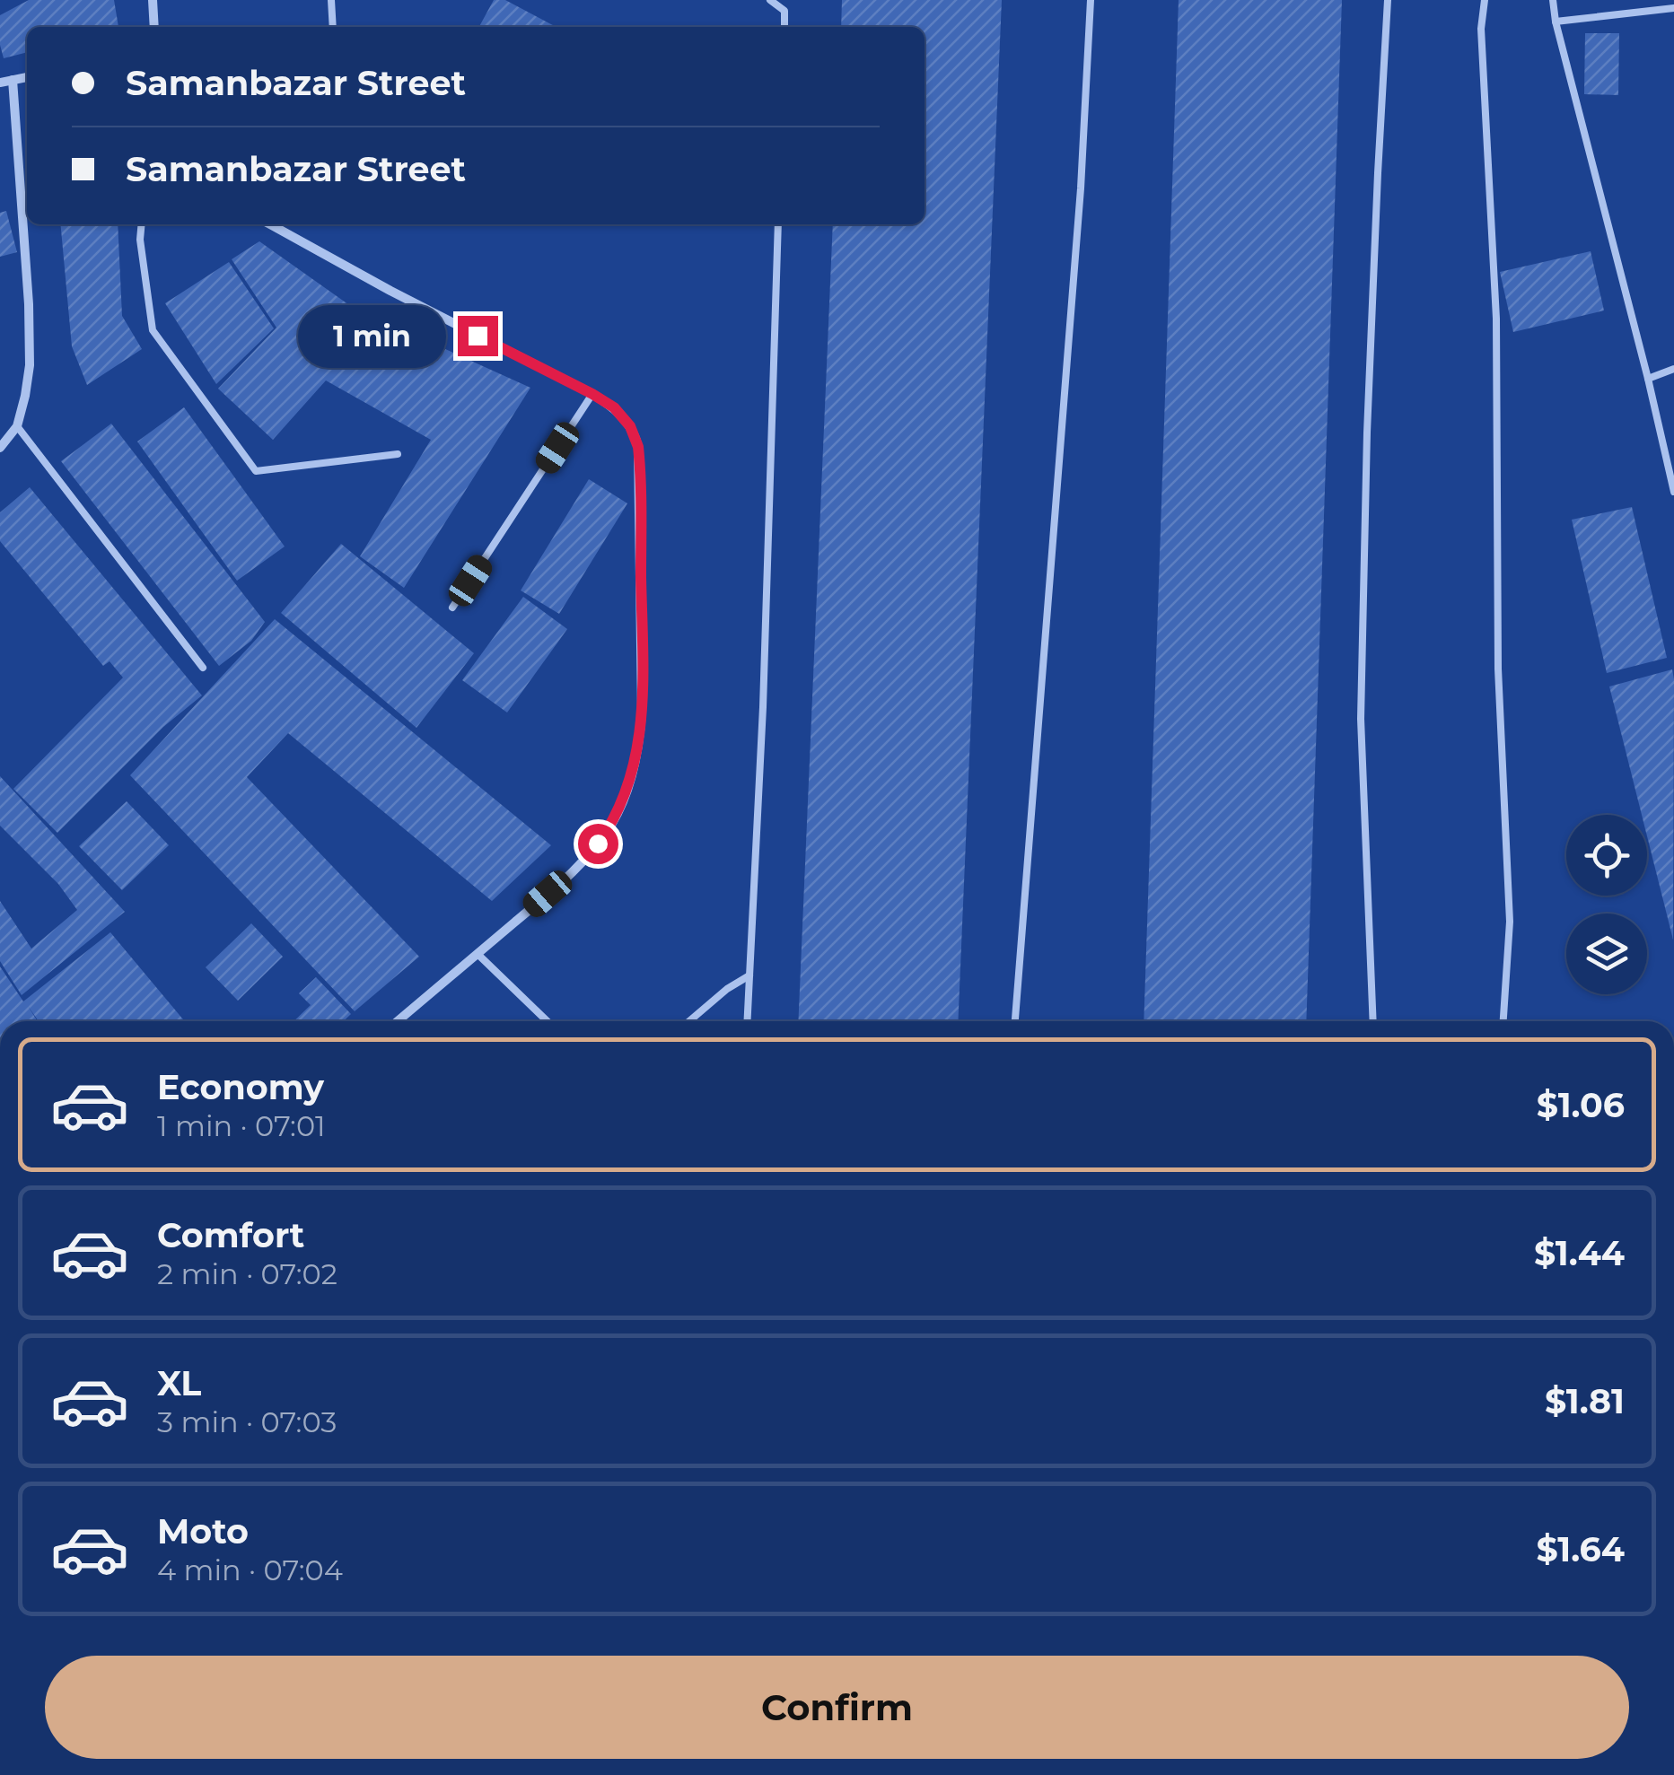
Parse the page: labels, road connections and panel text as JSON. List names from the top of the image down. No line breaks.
{"page":{"banner":["Samanbazar Street","Samanbazar Street"],"bubble":"1 min","list":[{"name":"Economy","note":"1 min · 07:01","value":"$1.06"},{"name":"Comfort","note":"2 min · 07:02","value":"$1.44"},{"name":"XL","note":"3 min · 07:03","value":"$1.81"},{"name":"Moto","note":"4 min · 07:04","value":"$1.64"}],"buttons":"Confirm"}}
